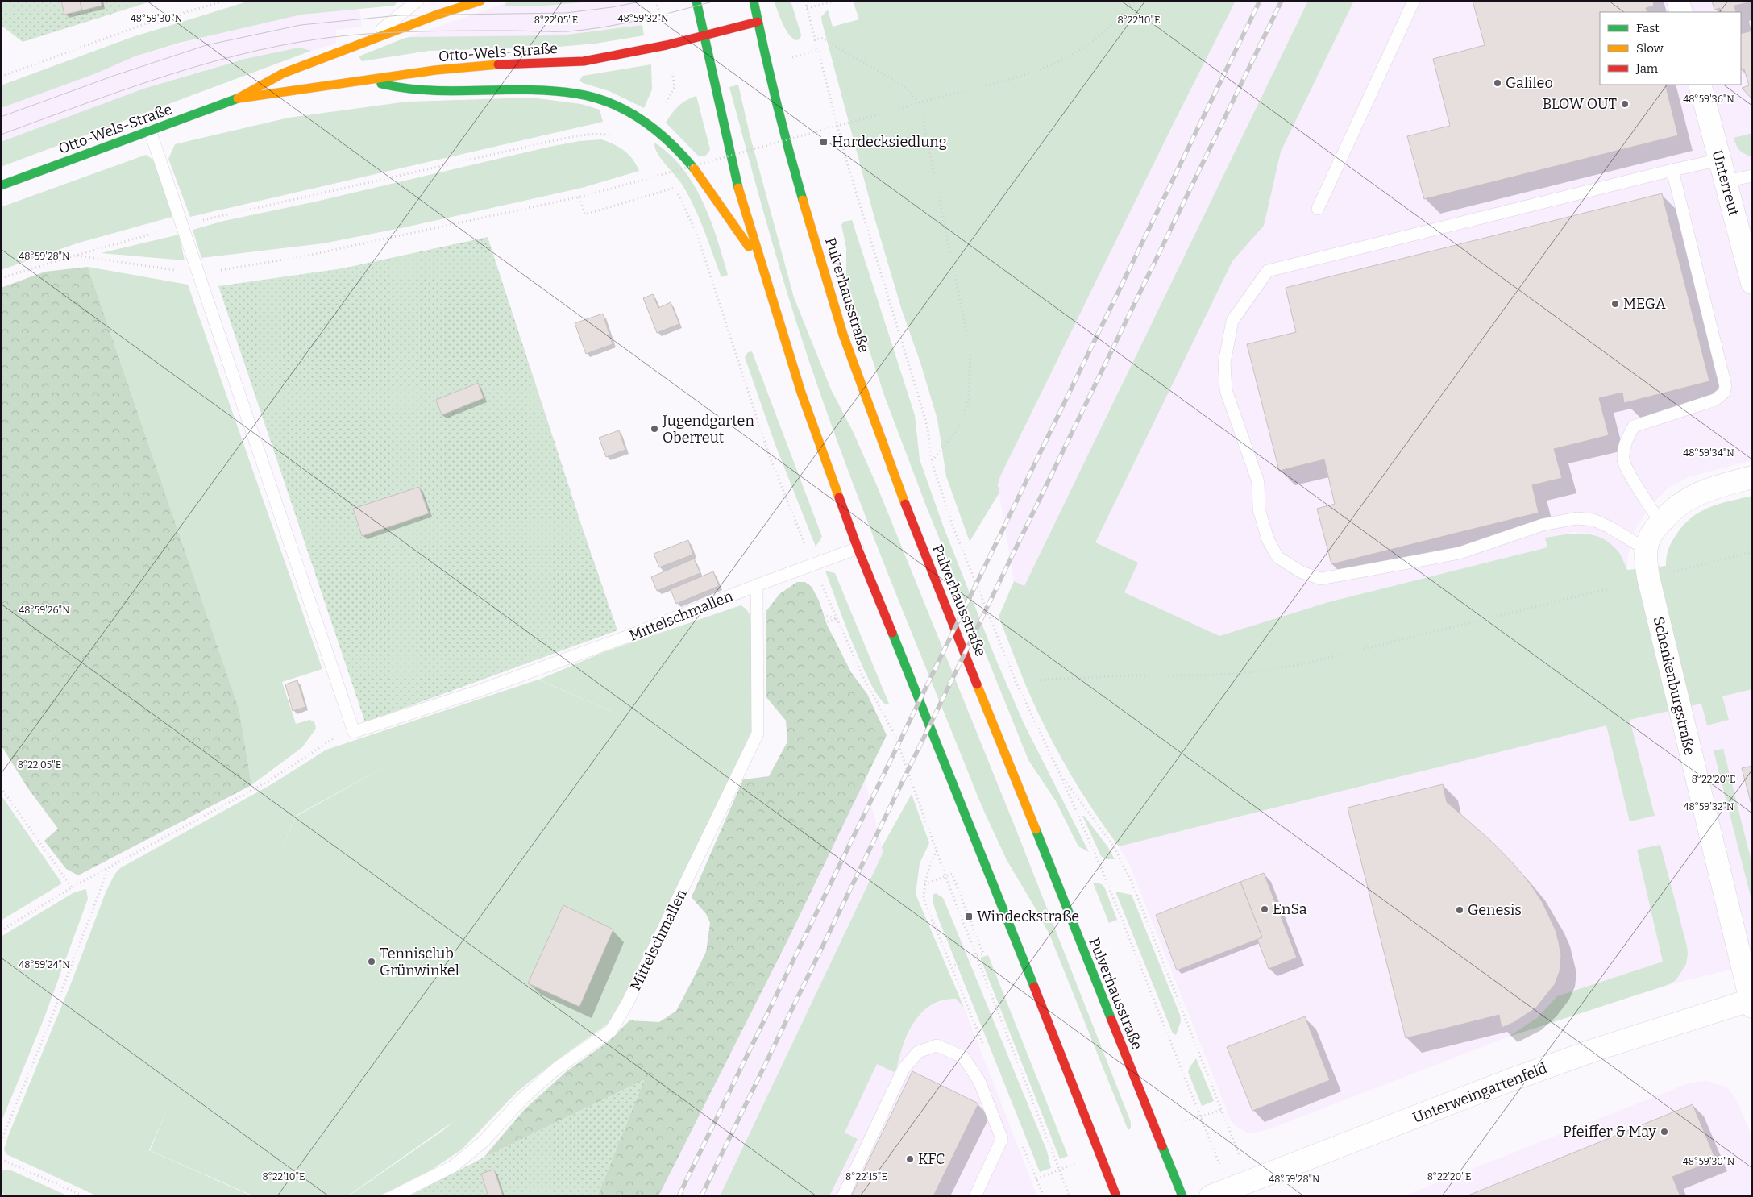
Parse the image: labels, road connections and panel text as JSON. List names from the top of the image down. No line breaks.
{"streets":{"main road":["Otto-Wels-Straße","Pulverhausstraße"],"street":["Unterreut","Schenkenburgstraße","Unterweingartenfeld"],"lane":["Mittelschmallen"]},"crossings":[["Otto-Wels-Straße","Pulverhausstraße"],["Schenkenburgstraße","Unterweingartenfeld"]],"places":{"other":["Galileo","BLOW OUT","MEGA","Jugendgarten Oberreut","EnSa","Genesis","Tennisclub Grünwinkel","Pfeiffer & May","KFC"],"transit":["Hardecksiedlung","Windeckstraße"]},"legend":["Fast","Slow","Jam"],"coordinates":["48°59'30\"N","48°59'32\"N","8°22'10\"E","8°22'05\"E","48°59'36\"N","48°59'28\"N","48°59'34\"N","48°59'26\"N","8°22'20\"E","48°59'24\"N","8°22'15\"E"]}
